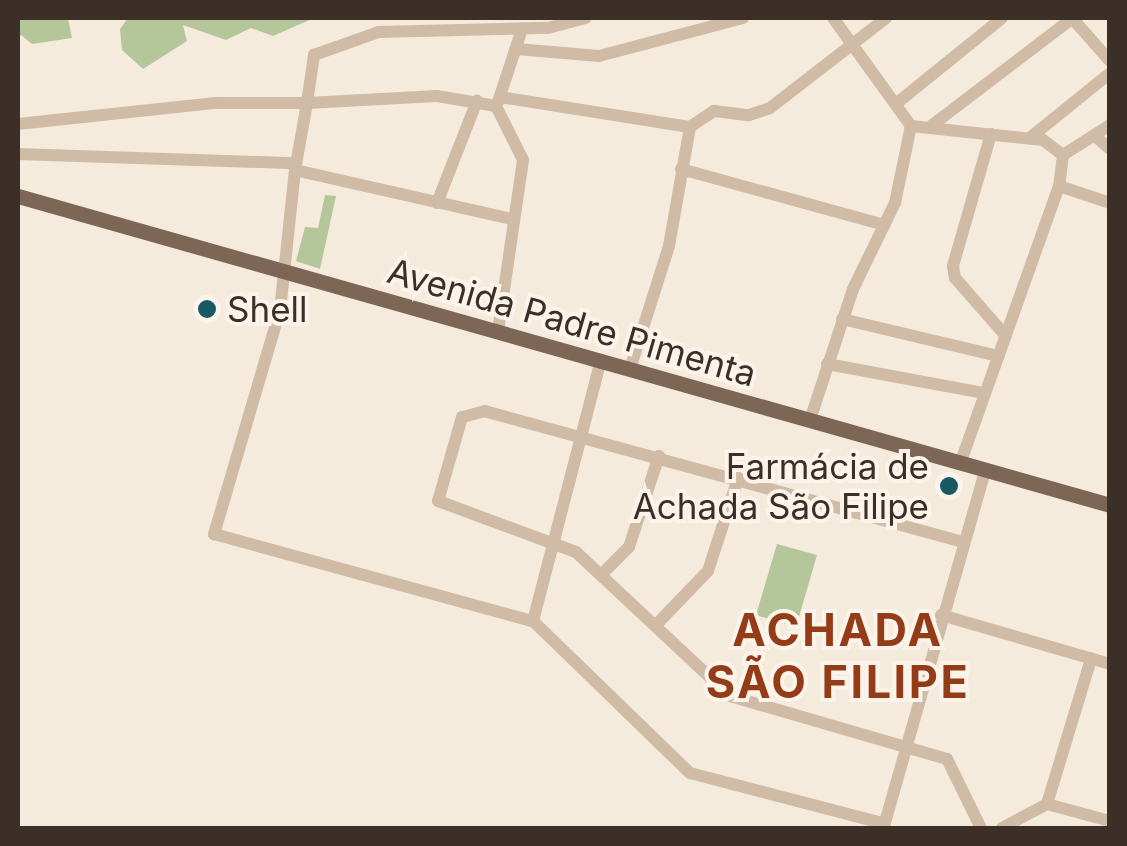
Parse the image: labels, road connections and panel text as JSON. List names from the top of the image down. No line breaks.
{"streets":{"main road":["Avenida Padre Pimenta"]},"districts":["ACHADA SÃO FILIPE"],"places":["Shell","Farmácia de Achada São Filipe"]}
